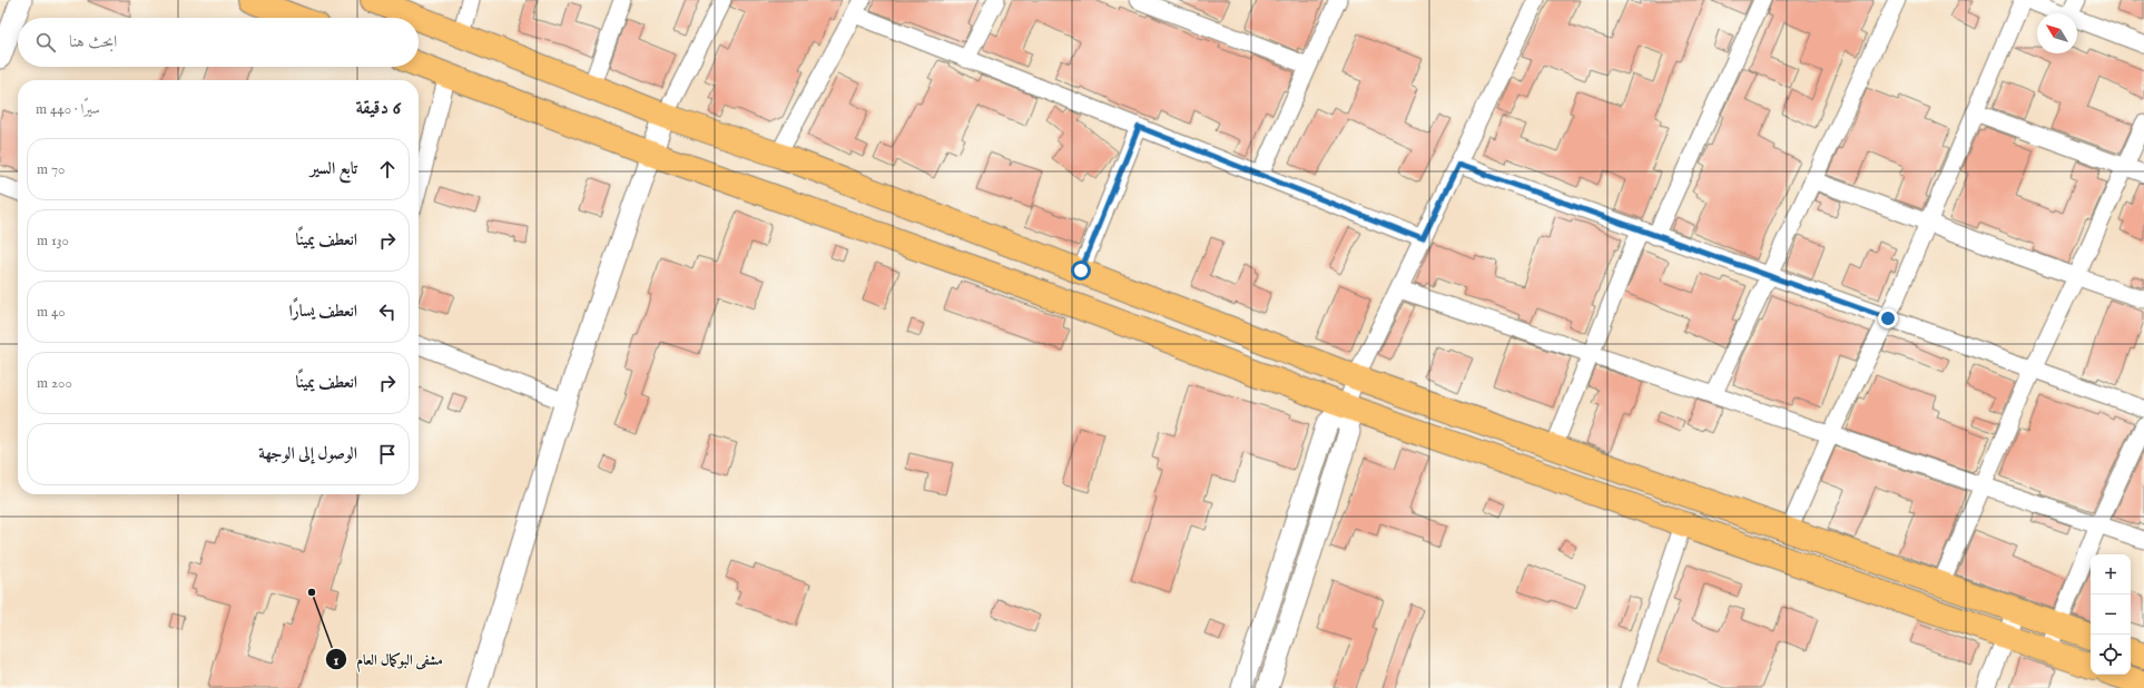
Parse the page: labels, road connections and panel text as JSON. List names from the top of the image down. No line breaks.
{"places":["مشفى البوكمال العام"],"north":"top left","page":{"search":"ابحث هنا","heading":["6 دقيقة","سيرًا · 440 m"],"list":[["تابع السير","70 m"],["انعطف يمينًا","130 m"],["انعطف يسارًا","40 m"],["انعطف يمينًا","200 m"],"الوصول إلى الوجهة"],"map_buttons":["+","−"]}}
